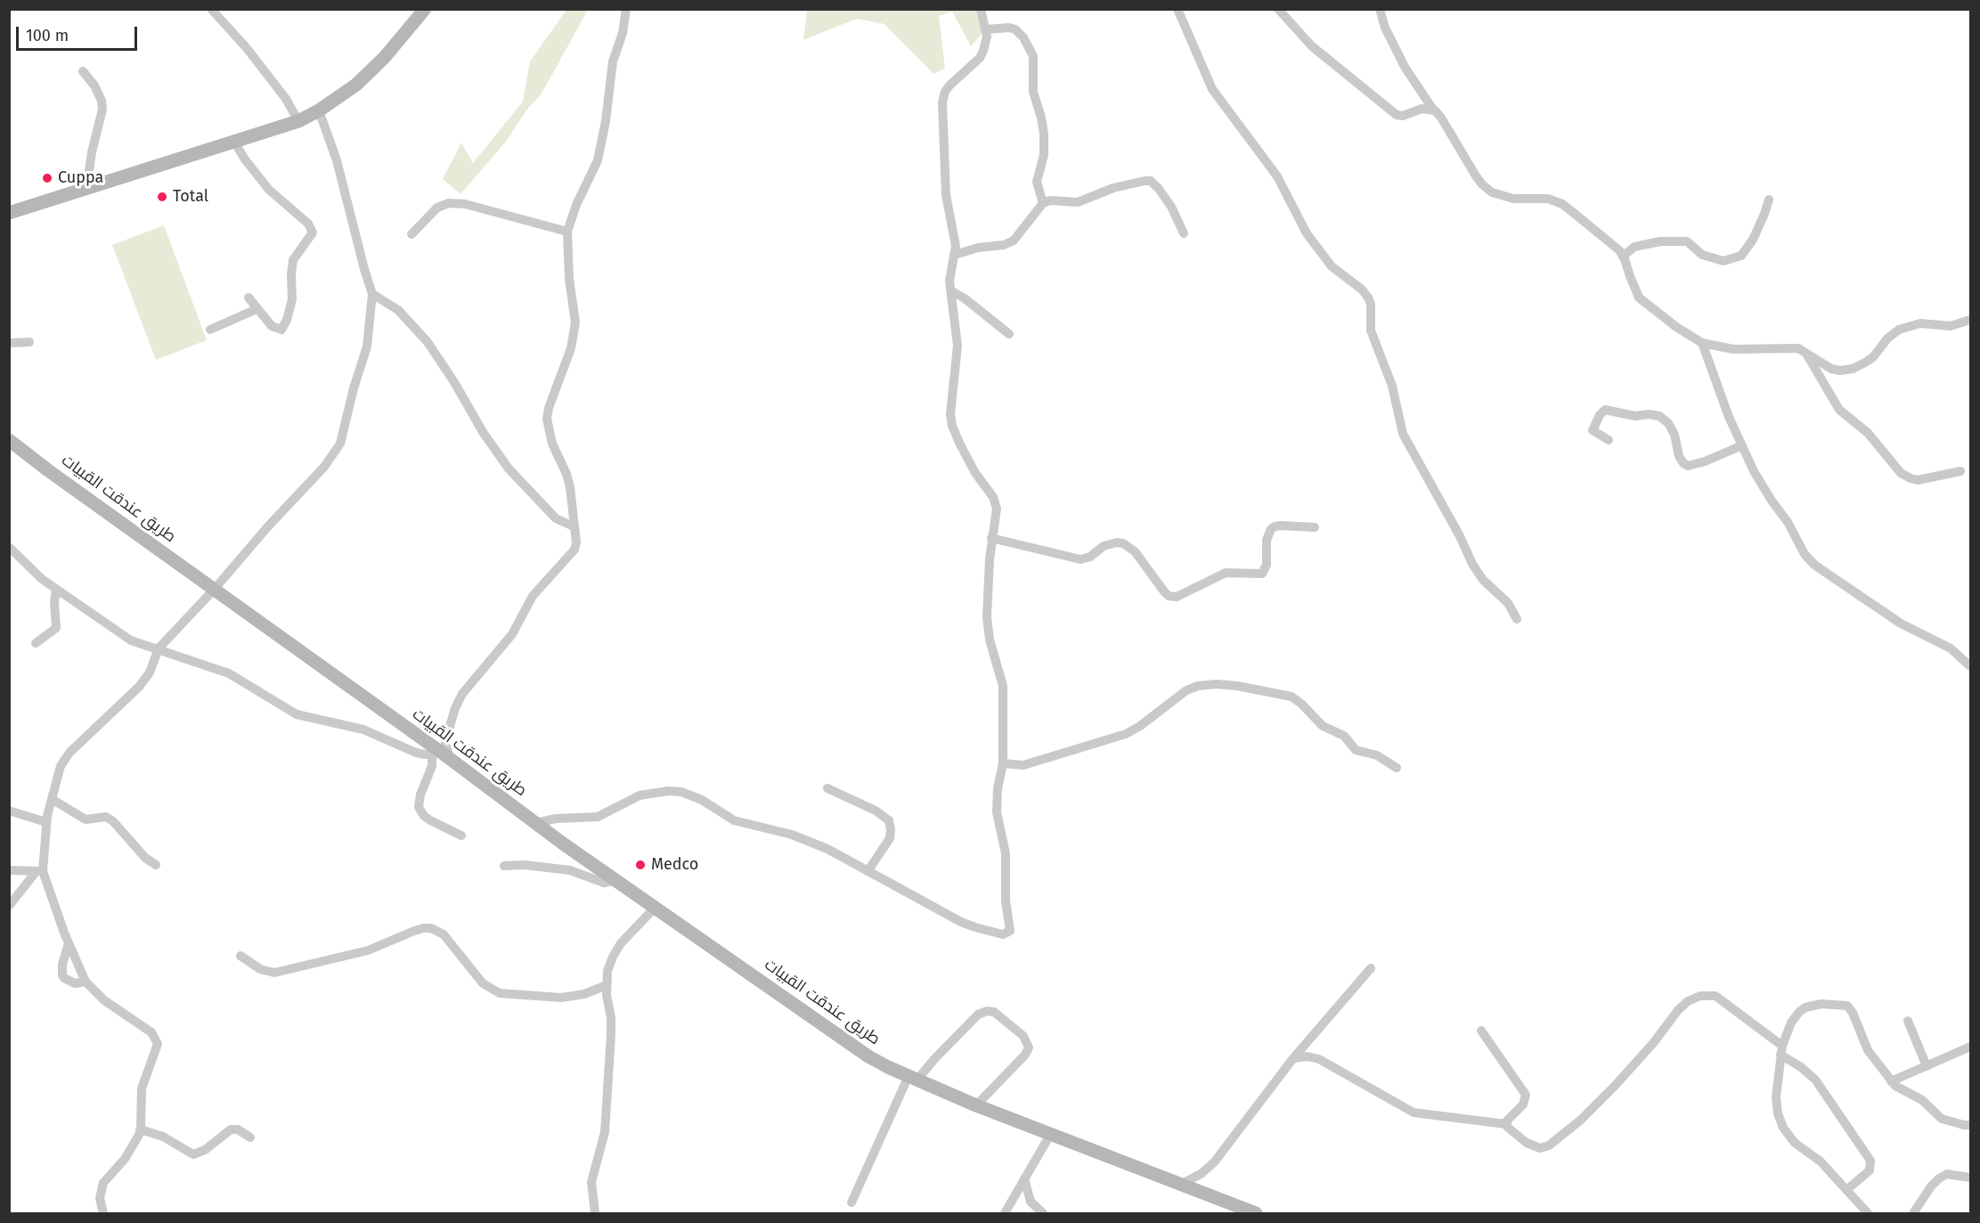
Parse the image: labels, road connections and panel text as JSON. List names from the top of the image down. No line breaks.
{"streets":{"main road":["طريق عندقت القبيات"]},"places":["Cuppa","Total","Medco"],"scale_bar":"100 m"}
